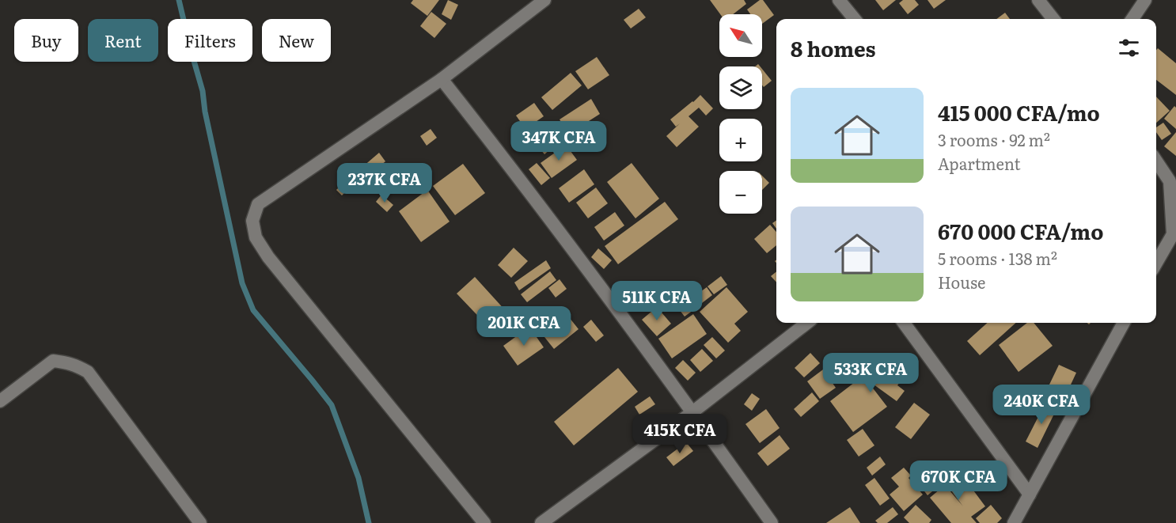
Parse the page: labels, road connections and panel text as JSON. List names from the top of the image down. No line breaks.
{"north":"top left","page":{"map_buttons":["+","−"],"chip":["Buy","Rent","Filters","New"],"heading":"8 homes","list":[{"name":"415 000 CFA/mo","note":"3 rooms · 92 m² · Apartment"},{"name":"670 000 CFA/mo","note":"5 rooms · 138 m² · House"}],"price":["347K CFA","237K CFA","511K CFA","201K CFA","533K CFA","240K CFA","415K CFA","670K CFA"]}}
